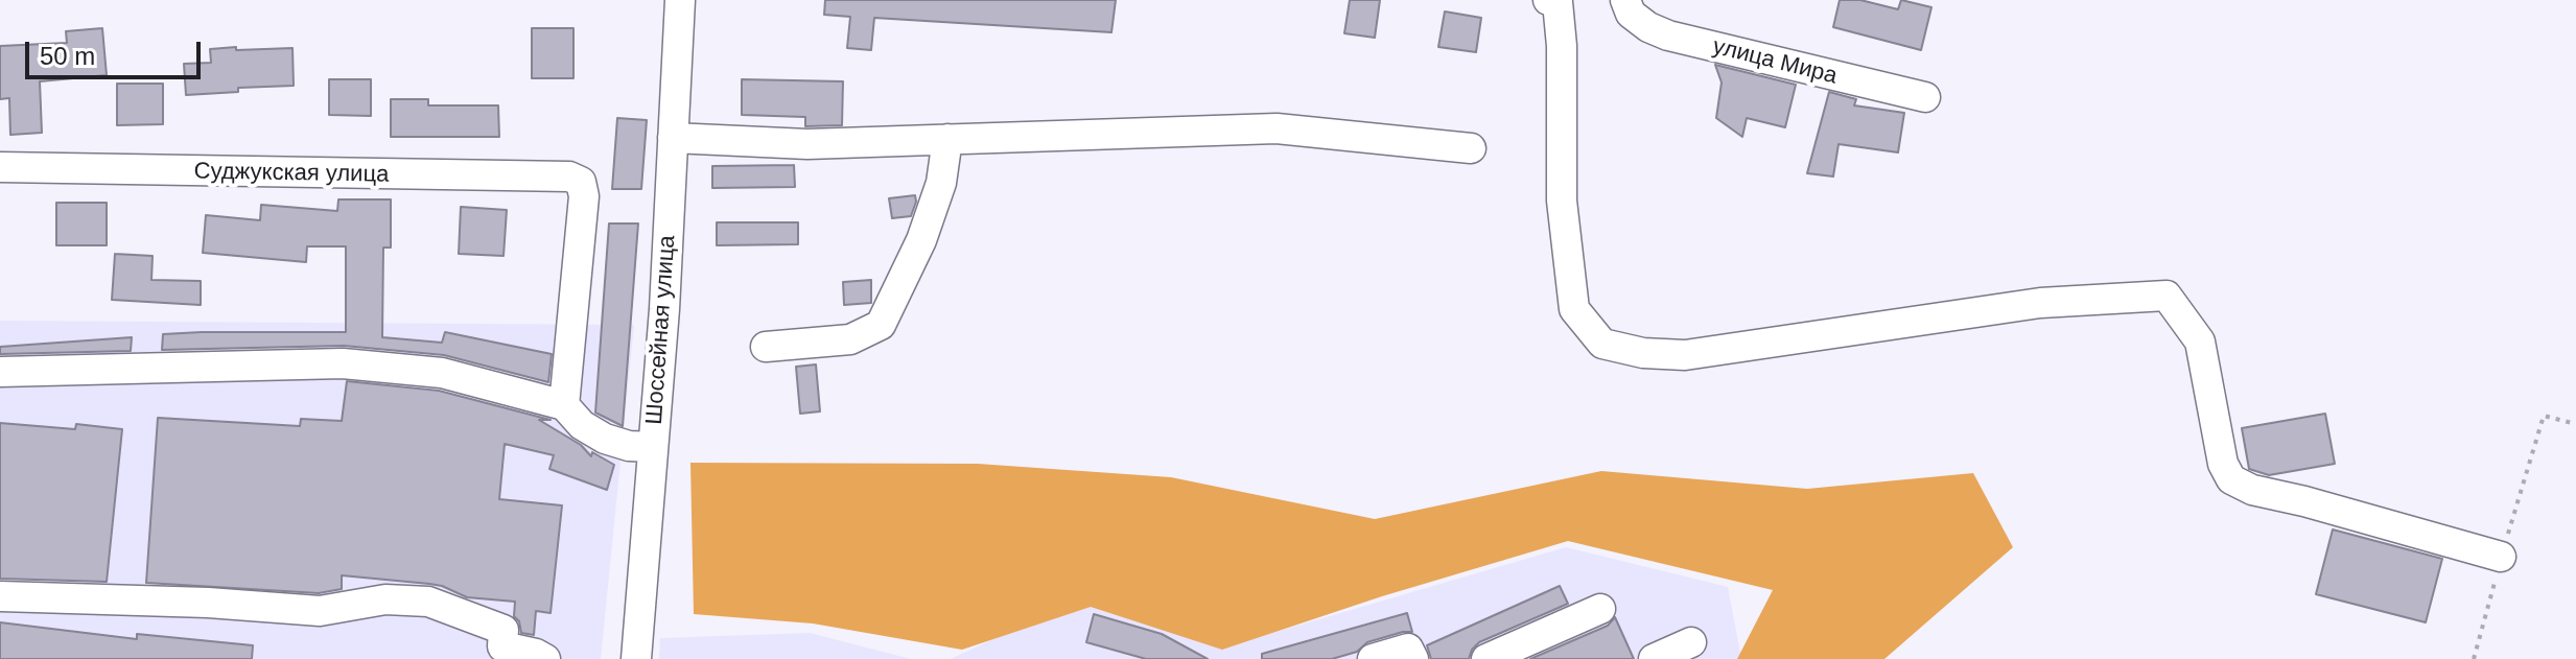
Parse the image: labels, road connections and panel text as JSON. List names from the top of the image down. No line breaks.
{"streets":{"street":["улица Мира","Суджукская улица","Шоссейная улица"]},"scale_bar":"50 m"}
